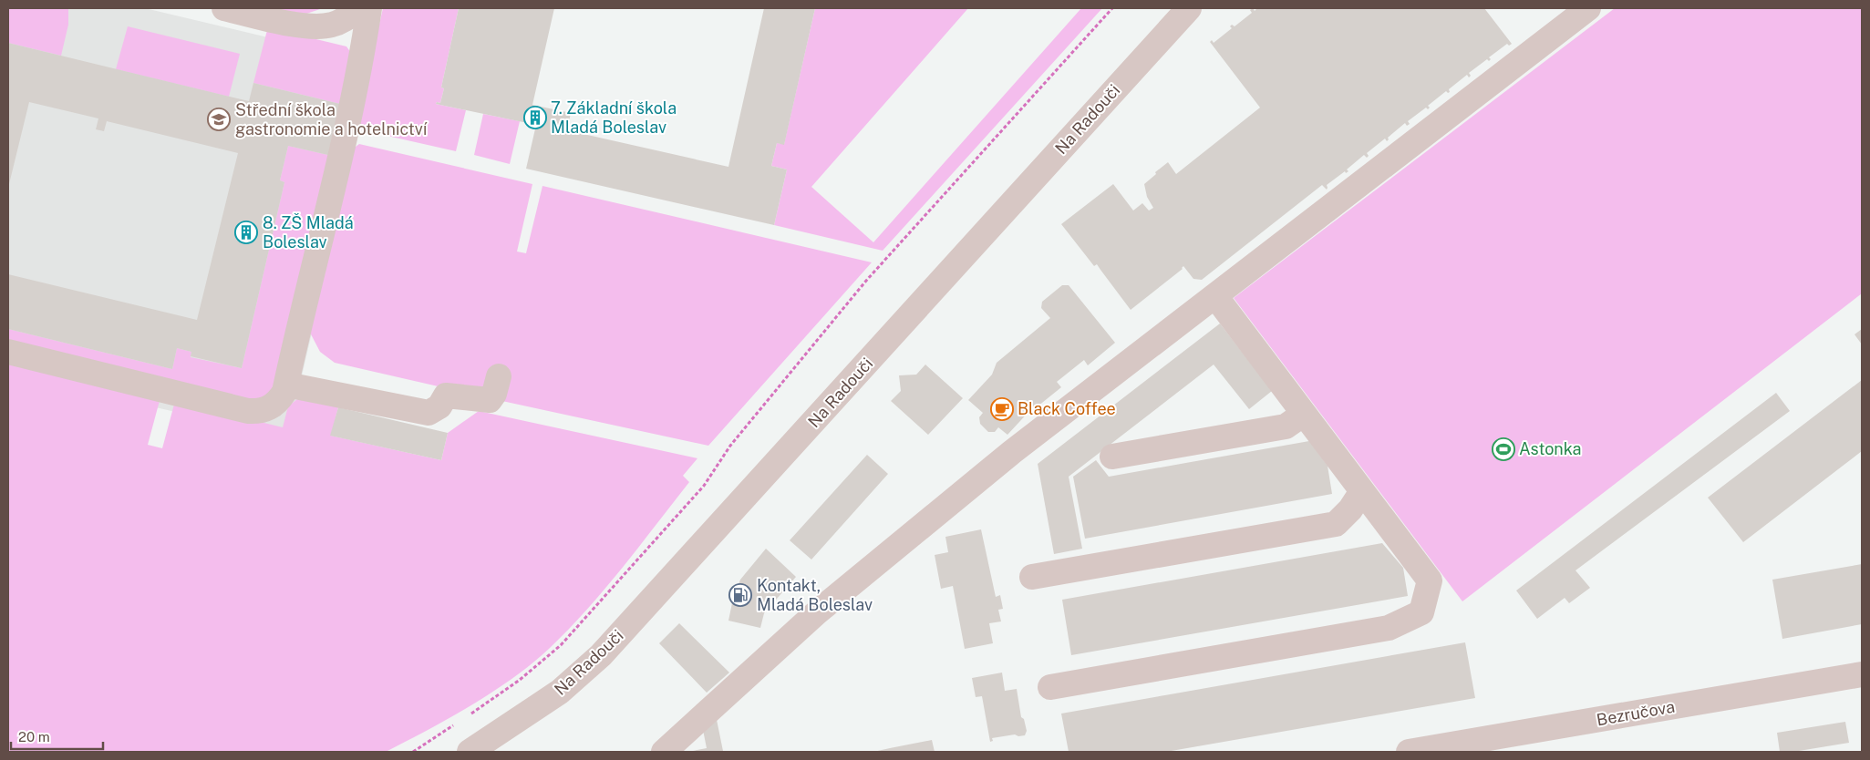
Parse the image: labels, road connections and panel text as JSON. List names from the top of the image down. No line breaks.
{"streets":{"street":["Na Radouči","Bezručova"]},"places":{"building":["7. Základní škola Mladá Boleslav","8. ZŠ Mladá Boleslav"],"school or university":["Střední škola gastronomie a hotelnictví"],"cafe":["Black Coffee"],"sports":["Astonka"],"fuel station":["Kontakt, Mladá Boleslav"]},"scale_bar":"20 m"}
